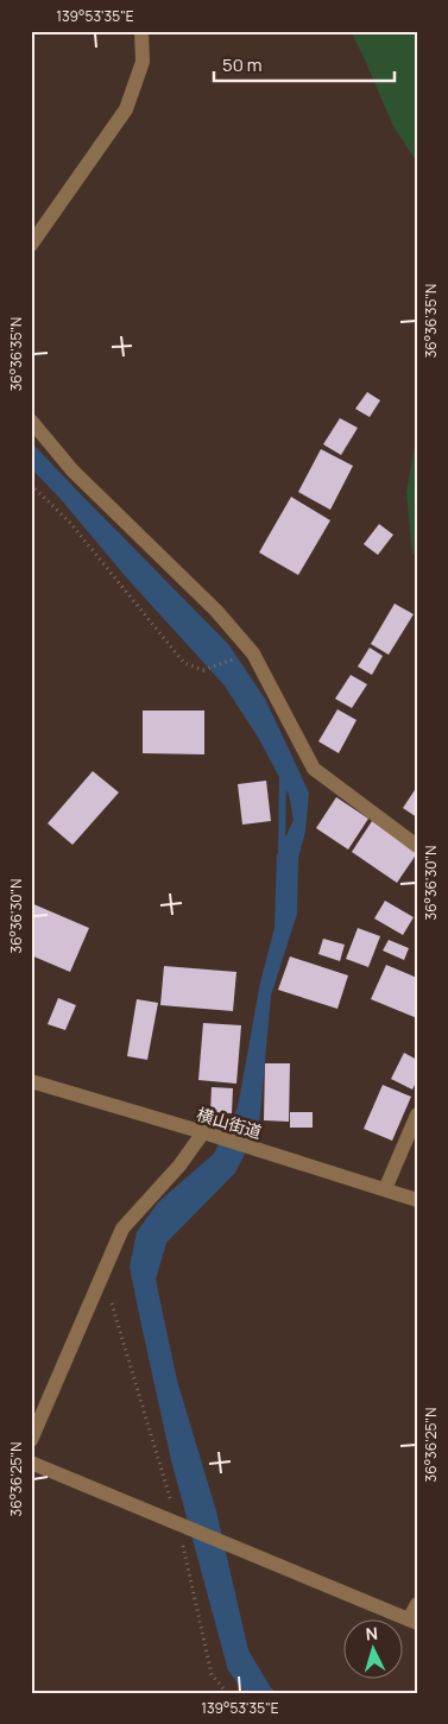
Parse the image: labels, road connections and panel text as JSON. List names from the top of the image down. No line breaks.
{"streets":{"street":["横山街道"]},"scale_bar":"50 m","north":"top","coordinates":["139°53'35\"E","36°36'35\"N","36°36'30\"N","36°36'25\"N"]}
